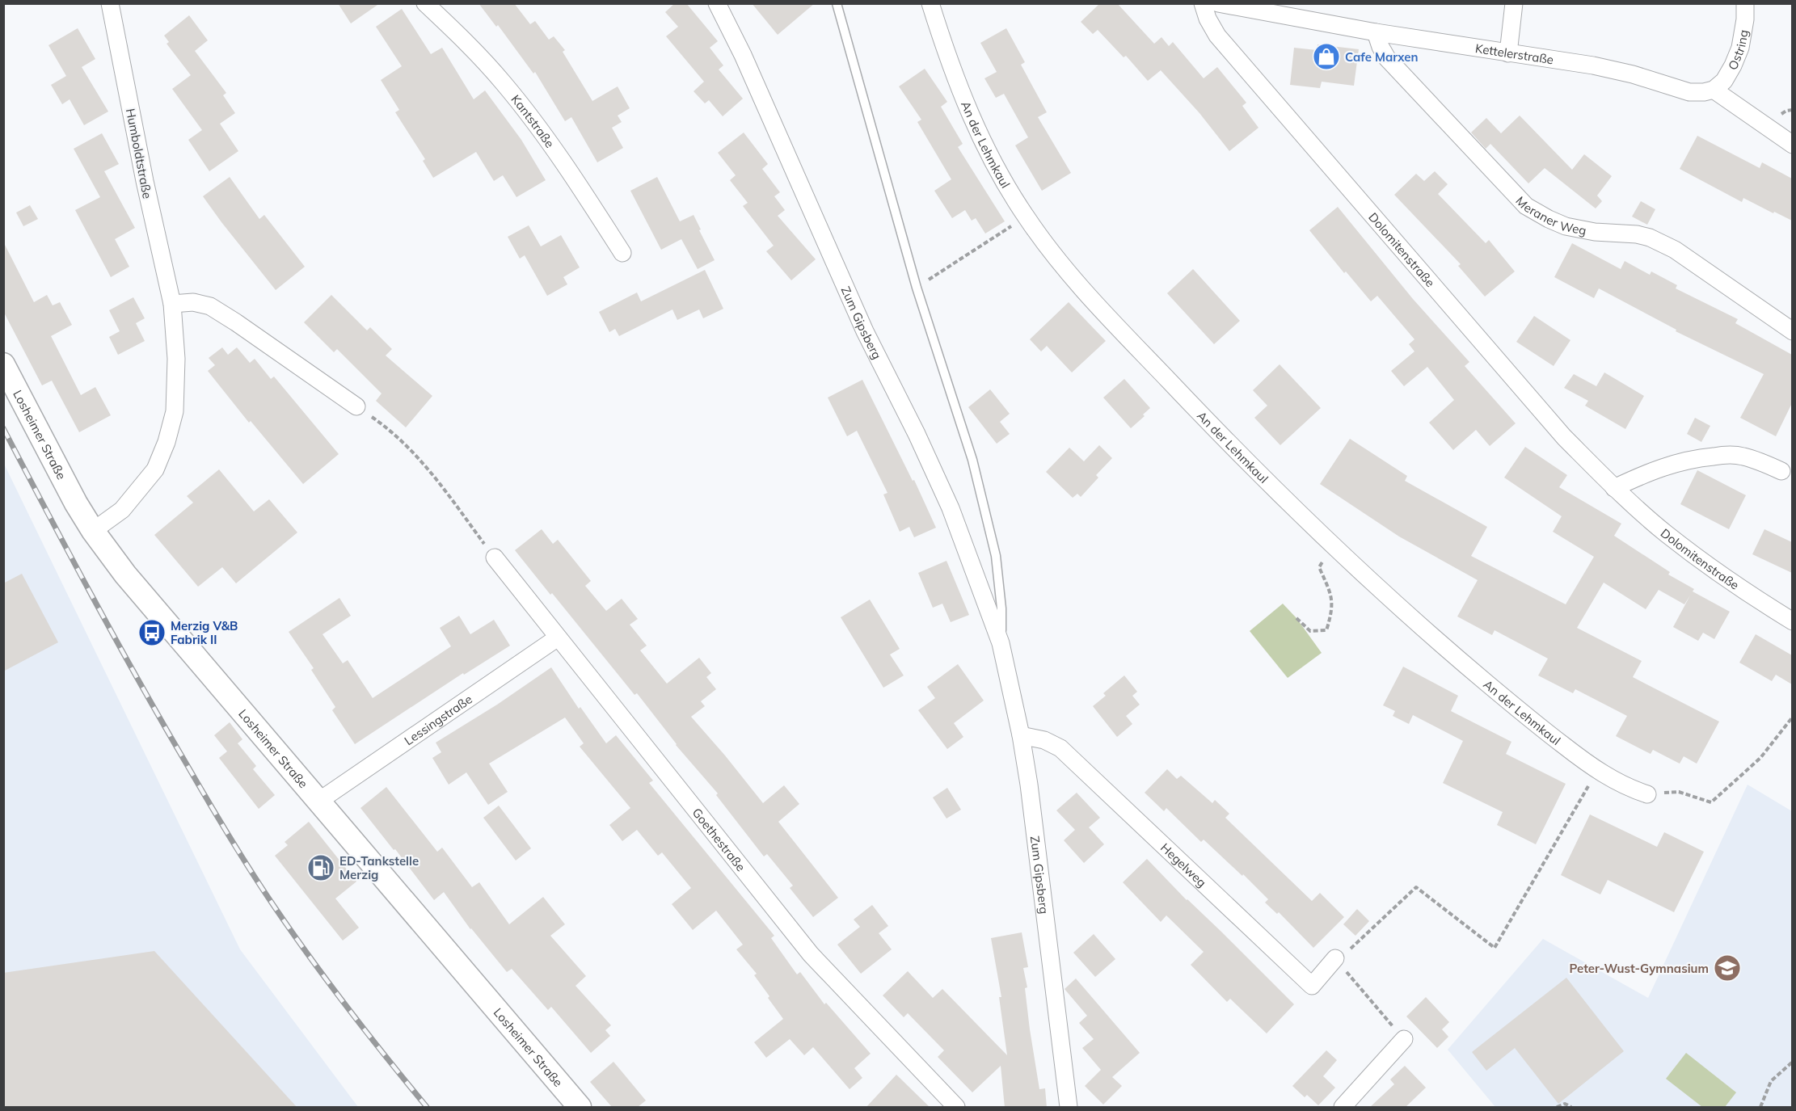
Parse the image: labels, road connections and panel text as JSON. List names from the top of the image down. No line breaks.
{"streets":{"main road":["Losheimer Straße"],"street":["Ostring","Kettelerstraße","Kantstraße","An der Lehmkaul","Humboldtstraße","Meraner Weg","Dolomitenstraße","Zum Gipsberg","Lessingstraße","Goethestraße","Hegelweg"]},"crossings":[["Ostring","Kettelerstraße"],["Kettelerstraße","Meraner Weg"],["Humboldtstraße","Losheimer Straße"],["Zum Gipsberg","Hegelweg"],["Losheimer Straße","Lessingstraße"],["Lessingstraße","Goethestraße"]],"places":{"shop":["Cafe Marxen"],"bus stop":["Merzig V&B Fabrik II"],"fuel station":["ED-Tankstelle Merzig"],"school or university":["Peter-Wust-Gymnasium"]}}
